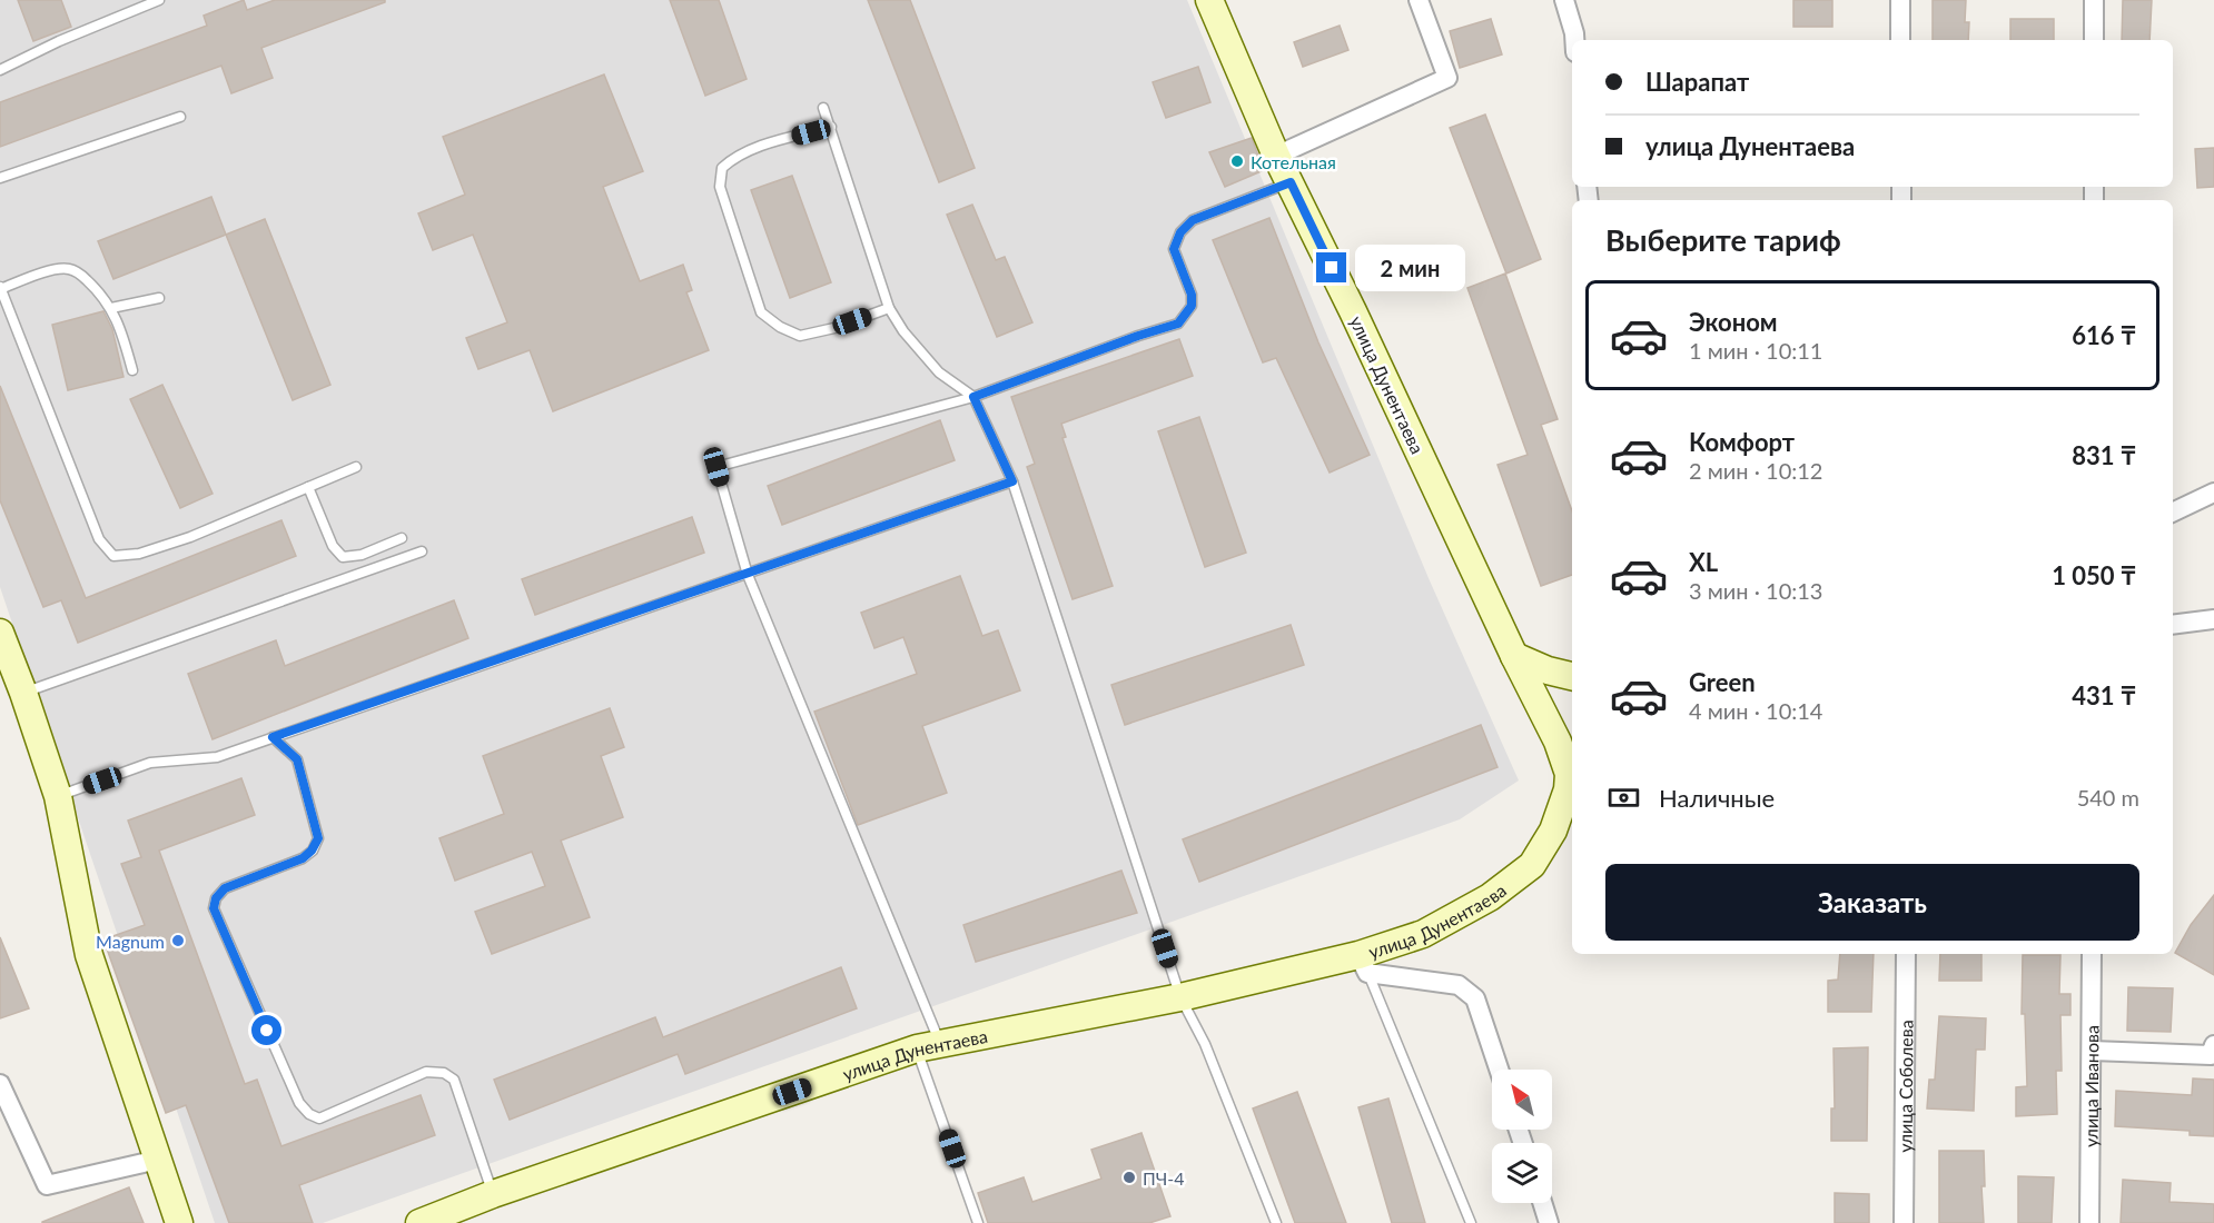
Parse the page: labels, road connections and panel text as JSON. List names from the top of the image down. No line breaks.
{"streets":{"street":["улица Дунентаева","улица Соболева","улица Иванова"]},"places":["Котельная","Magnum","ПЧ-4"],"north":"top left","page":{"banner":["Шарапат","улица Дунентаева"],"heading":"Выберите тариф","bubble":"2 мин","list":[{"name":"Эконом","note":"1 мин · 10:11","value":"616 ₸"},{"name":"Комфорт","note":"2 мин · 10:12","value":"831 ₸"},{"name":"XL","note":"3 мин · 10:13","value":"1 050 ₸"},{"name":"Green","note":"4 мин · 10:14","value":"431 ₸"}],"pay":["Наличные","540 m"],"buttons":"Заказать"}}
